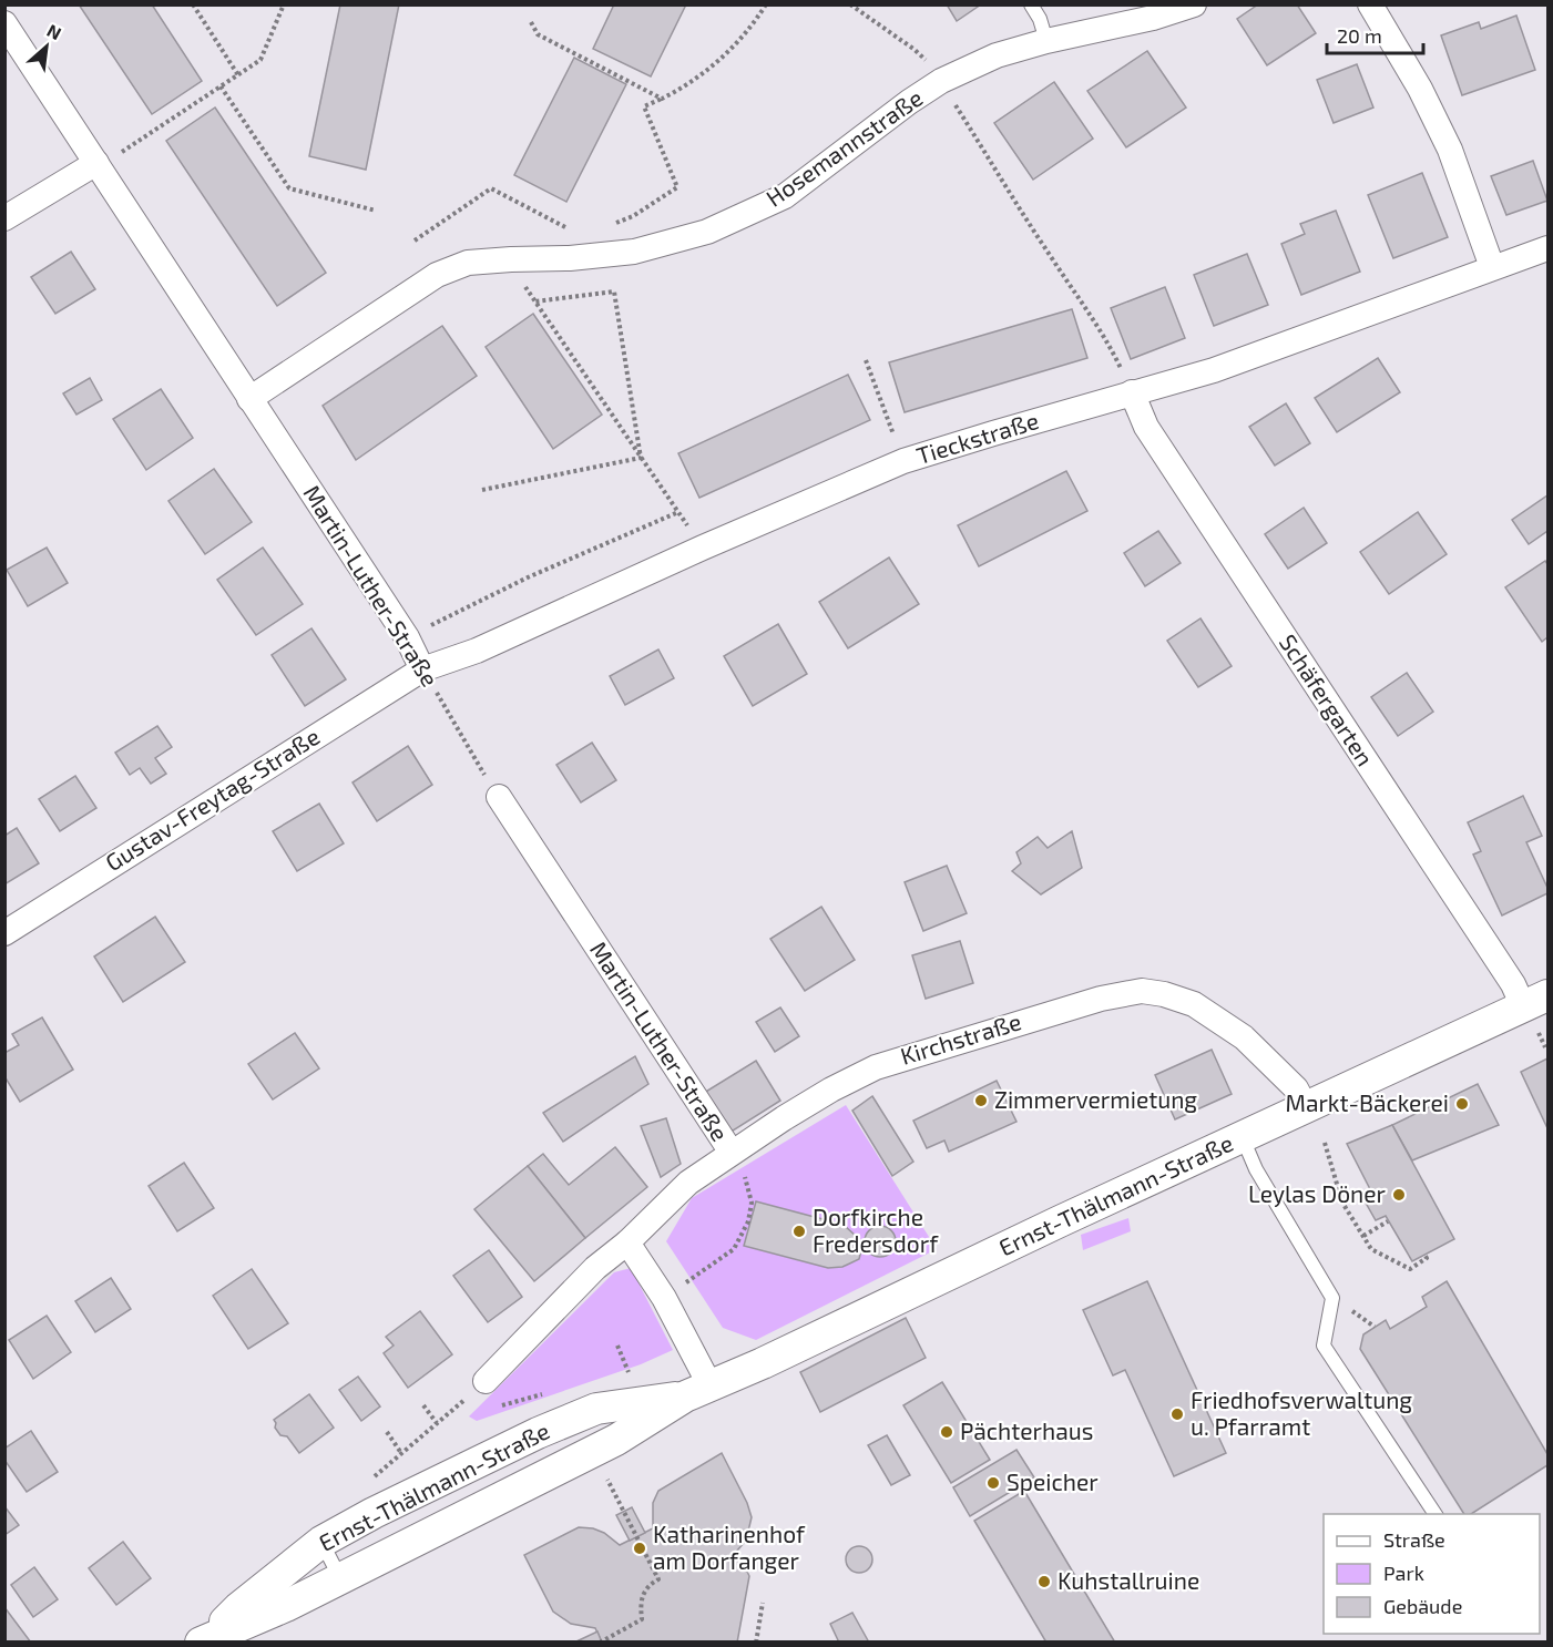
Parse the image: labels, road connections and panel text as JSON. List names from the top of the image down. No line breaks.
{"streets":{"street":["Hosemannstraße","Tieckstraße","Martin-Luther-Straße","Schäfergarten","Gustav-Freytag-Straße","Kirchstraße","Ernst-Thälmann-Straße"]},"crossings":[["Hosemannstraße","Martin-Luther-Straße"],["Tieckstraße","Martin-Luther-Straße"],["Tieckstraße","Schäfergarten"],["Tieckstraße","Gustav-Freytag-Straße"],["Martin-Luther-Straße","Gustav-Freytag-Straße"],["Martin-Luther-Straße","Kirchstraße"],["Schäfergarten","Ernst-Thälmann-Straße"],["Kirchstraße","Ernst-Thälmann-Straße"]],"places":["Zimmervermietung","Markt-Bäckerei","Leylas Döner","Dorfkirche Fredersdorf","Friedhofsverwaltung u. Pfarramt","Pächterhaus","Speicher","Katharinenhof am Dorfanger","Kuhstallruine"],"legend":["Straße","Park","Gebäude"],"scale_bar":"20 m","north":"top right"}
